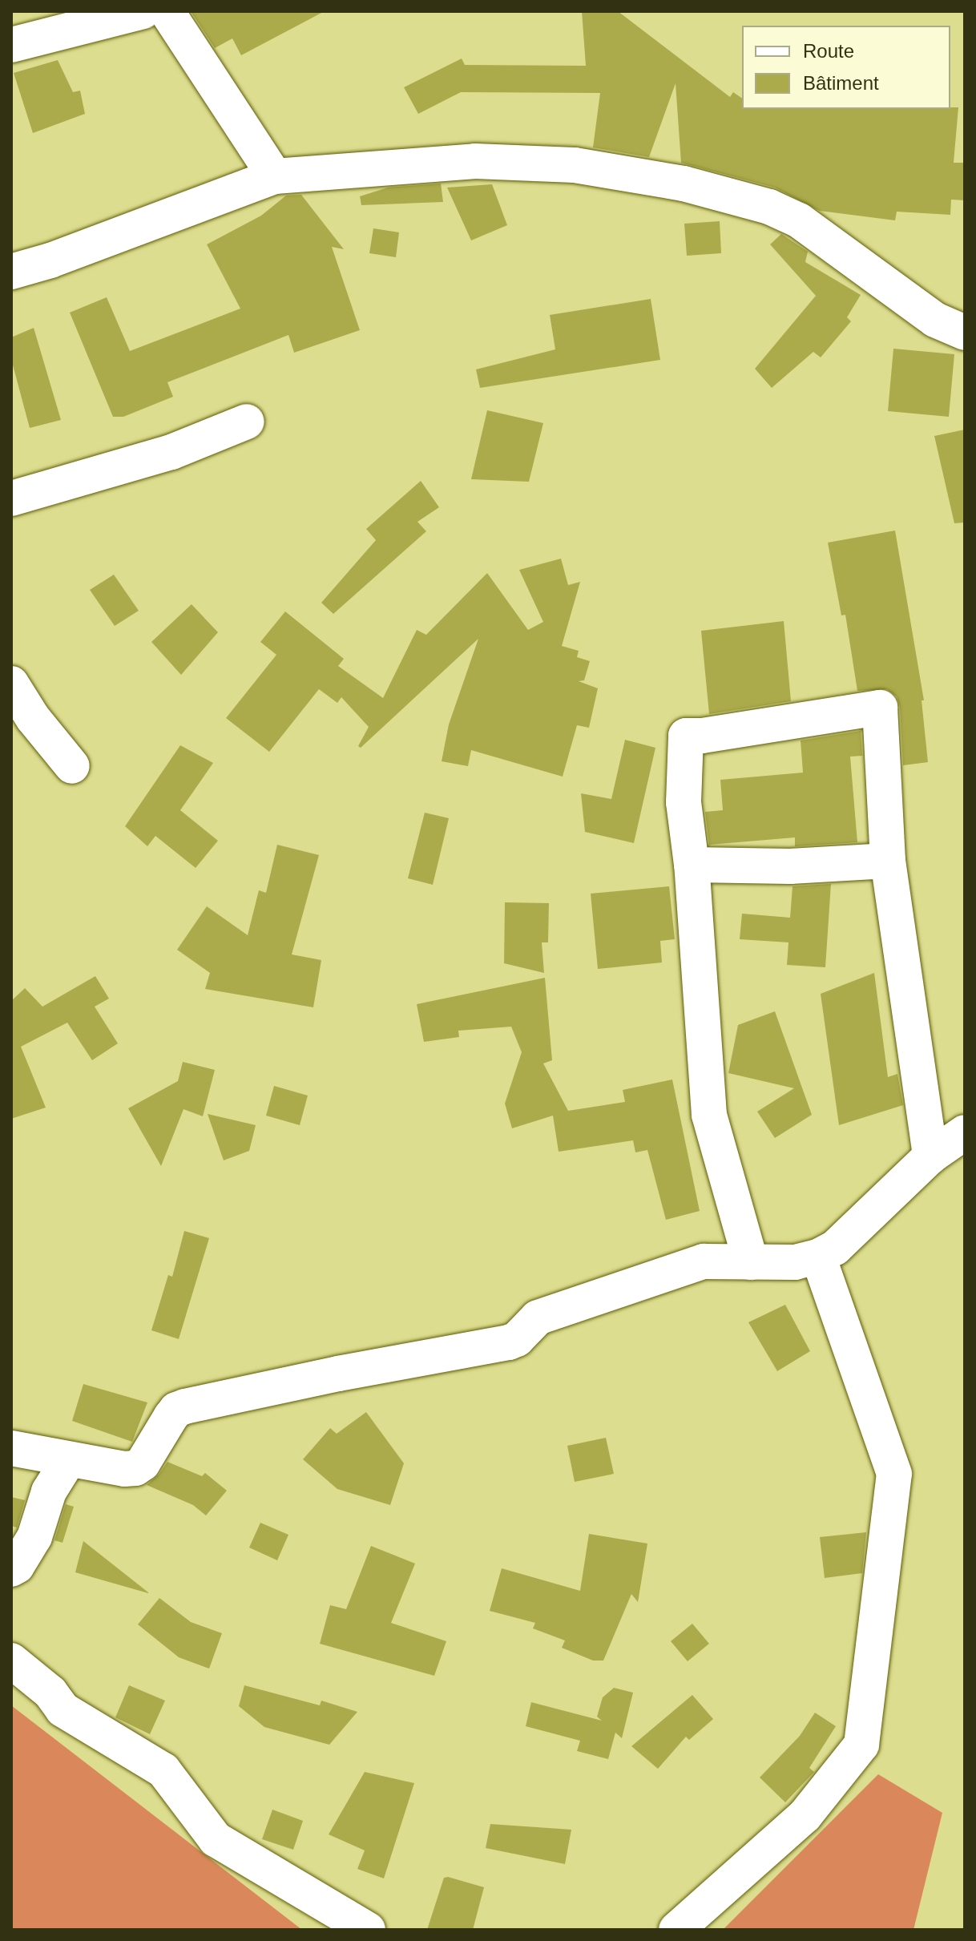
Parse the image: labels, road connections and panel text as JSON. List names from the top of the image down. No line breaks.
{"legend":["Route","Bâtiment"]}
